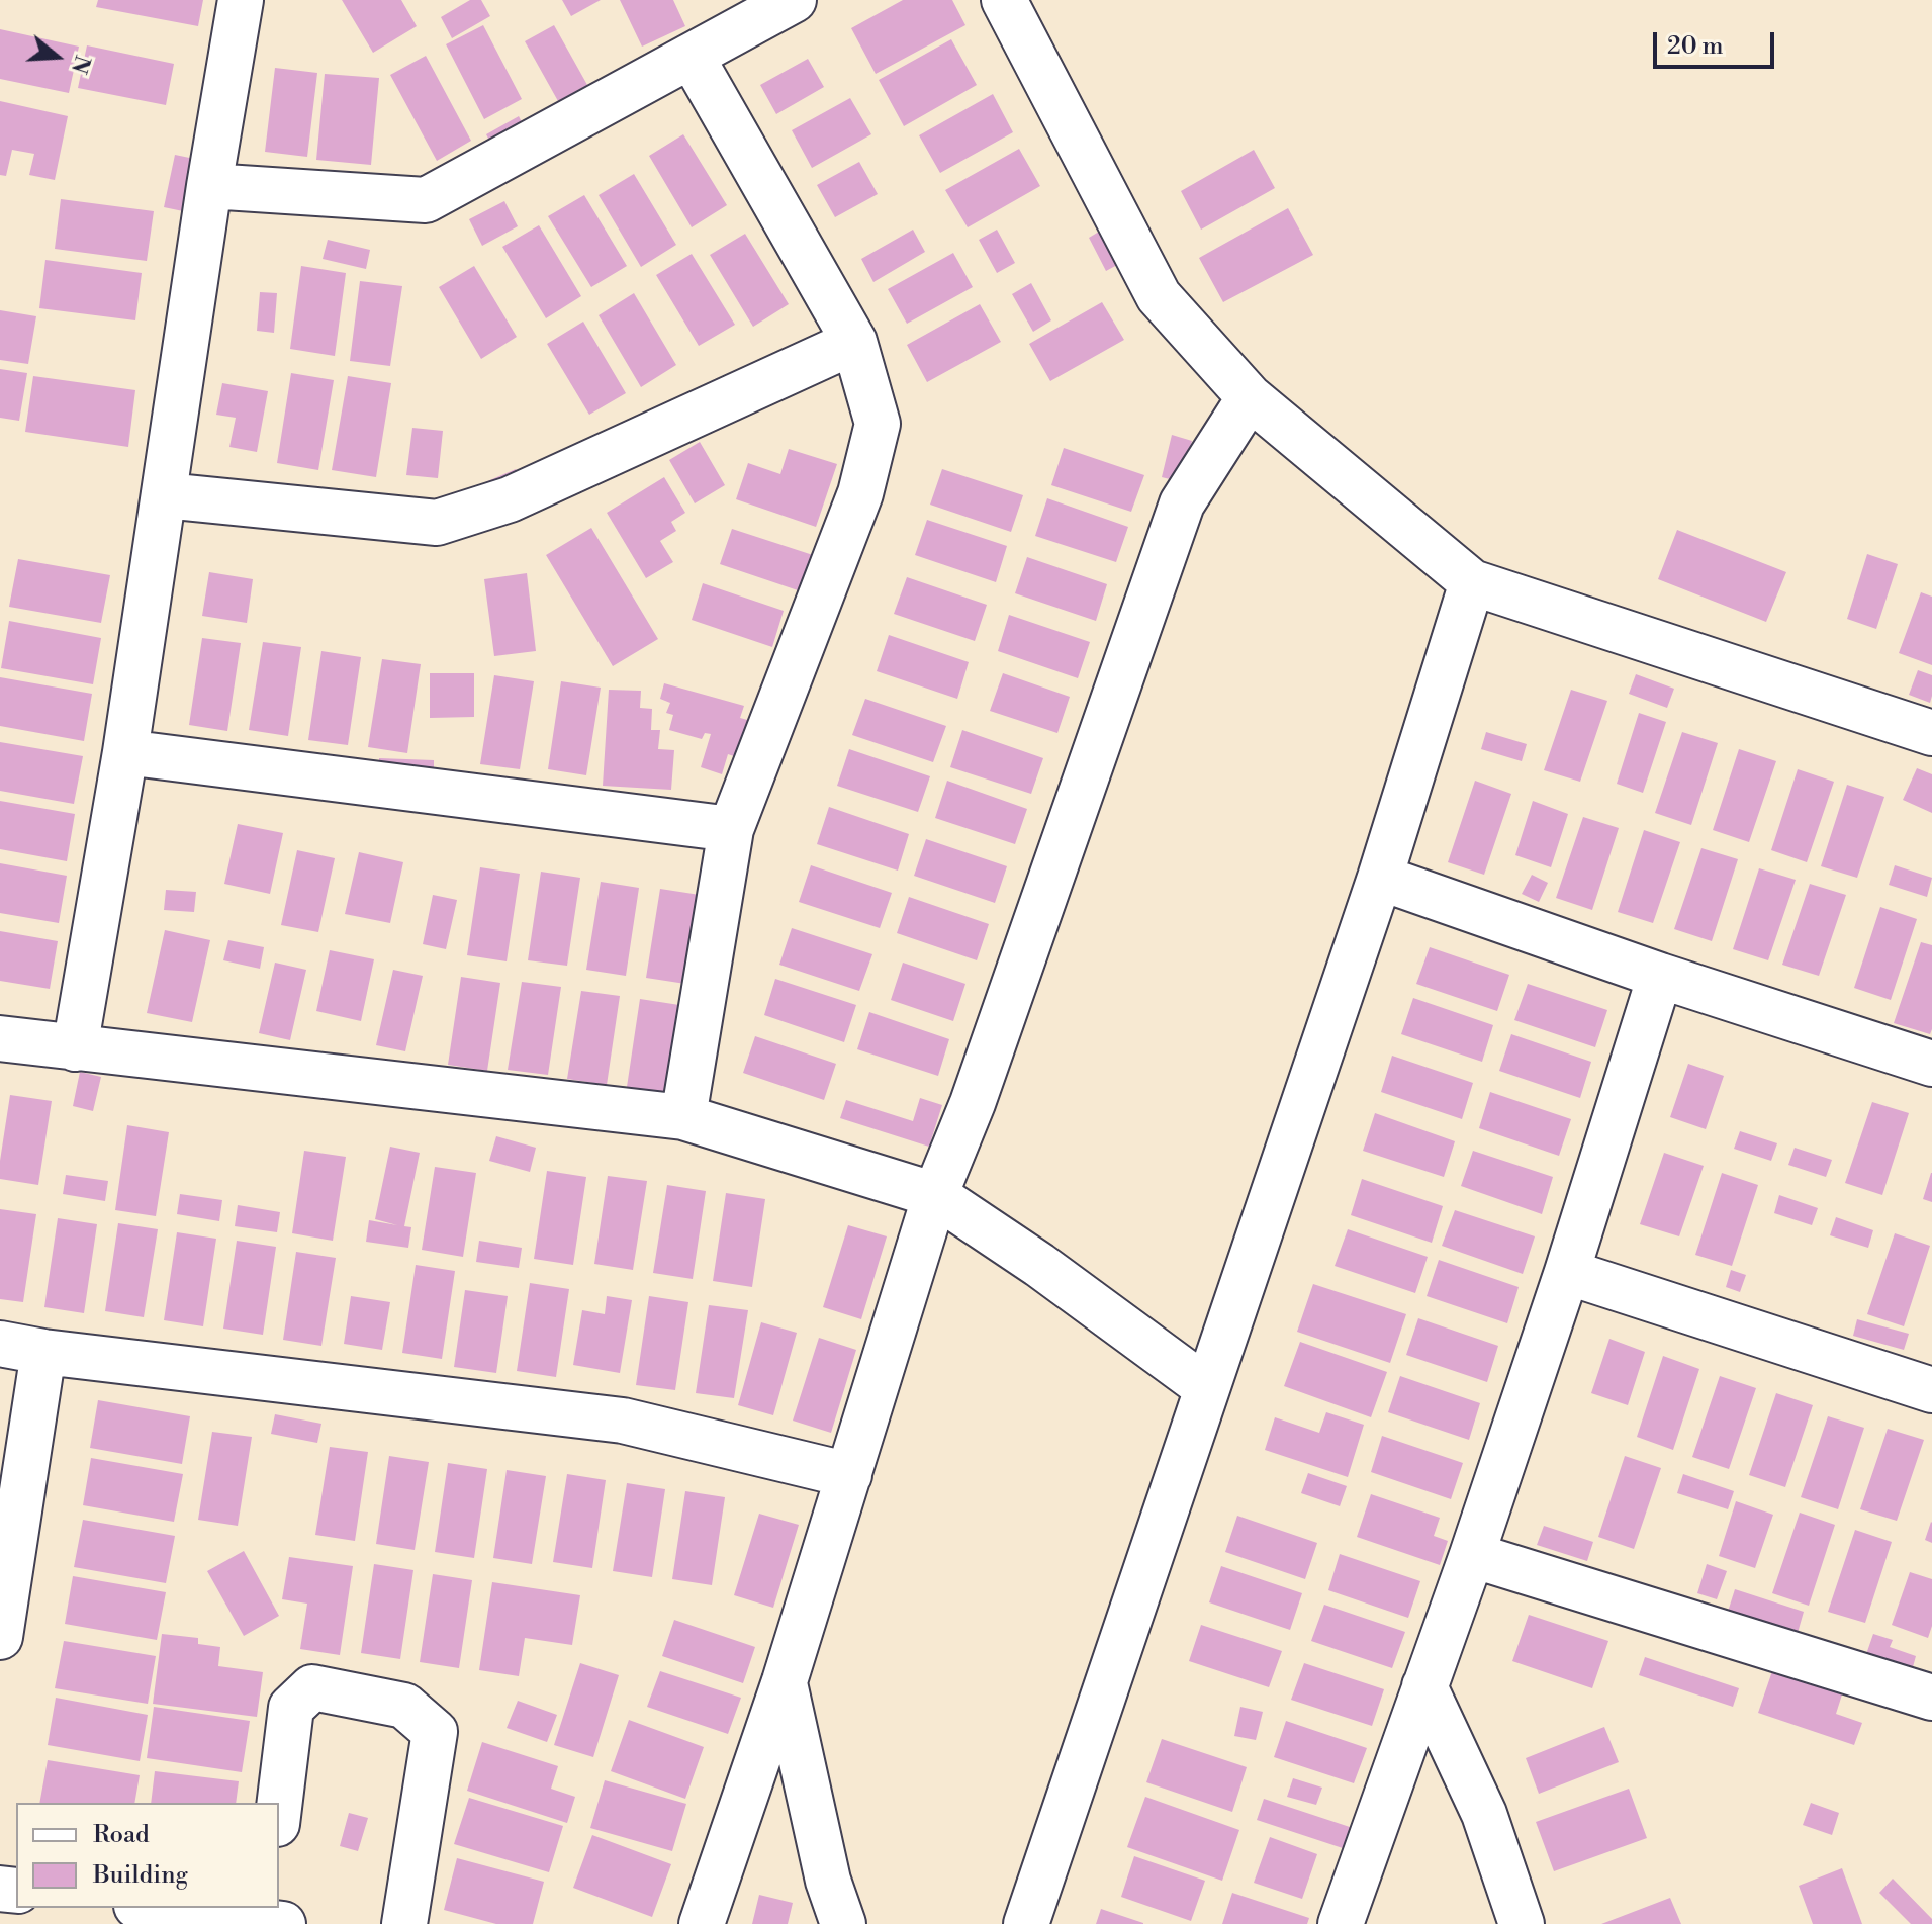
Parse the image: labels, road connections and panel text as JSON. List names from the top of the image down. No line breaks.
{"legend":["Road","Building"],"scale_bar":"20 m","north":"right"}
